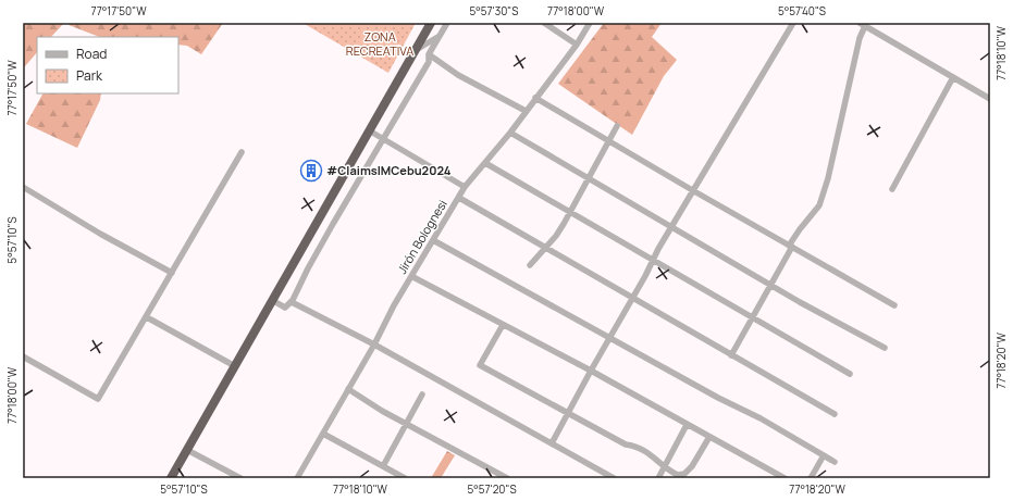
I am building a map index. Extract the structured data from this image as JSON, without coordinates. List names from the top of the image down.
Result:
{
  "streets": {
    "street": ["Jirón Bolognesi"]
  },
  "parks": ["ZONA RECREATIVA"],
  "places": {
    "building": ["#ClaimsIMCebu2024"]
  },
  "legend": ["Road", "Park"],
  "coordinates": [
    "77°17'50\"W",
    "5°57'30\"S",
    "77°18'00\"W",
    "5°57'40\"S",
    "77°18'10\"W",
    "5°57'10\"S",
    "77°18'20\"W",
    "5°57'20\"S"
  ]
}
